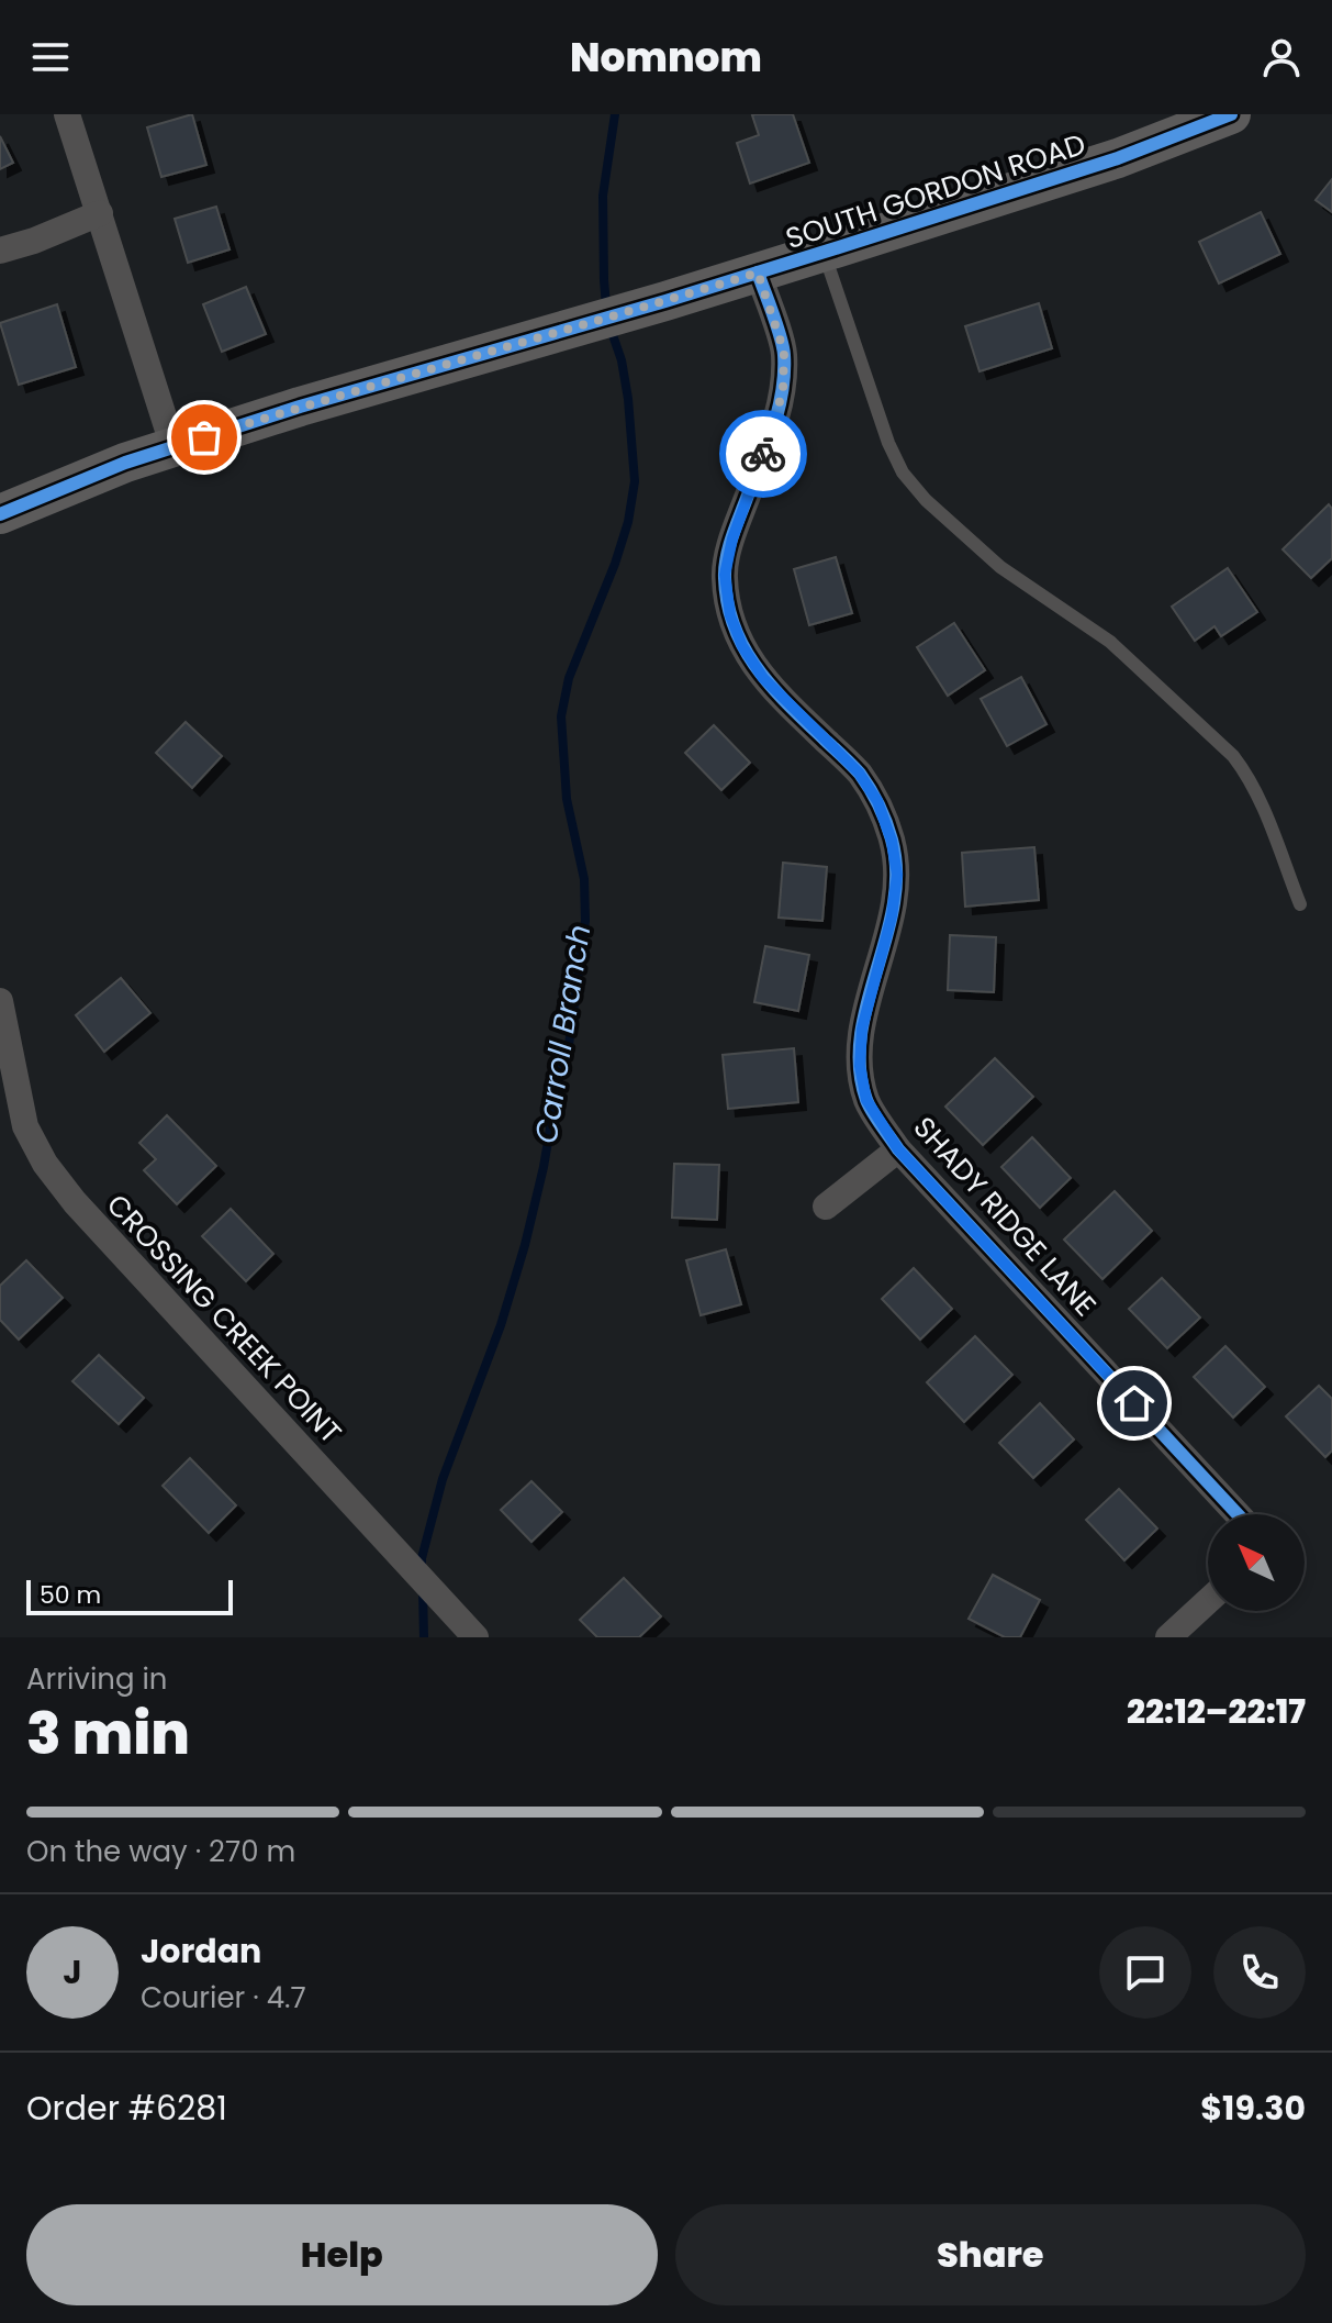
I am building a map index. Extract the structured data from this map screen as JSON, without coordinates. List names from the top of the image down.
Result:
{
  "streets": {
    "street": ["SOUTH GORDON ROAD", "SHADY RIDGE LANE", "CROSSING CREEK POINT"]
  },
  "crossings": [
    ["SOUTH GORDON ROAD", "SHADY RIDGE LANE"]
  ],
  "water": ["Carroll Branch"],
  "scale_bar": "50 m",
  "north": "top left",
  "page": {
    "header": "Nomnom",
    "scale": "50 m",
    "heading": ["3 min", "Arriving in", "22:12–22:17"],
    "panel": [
      "Jordan",
      "Courier · 4.7",
      "Order #6281",
      "$19.30"
    ],
    "bar": "On the way · 270 m",
    "round": "J",
    "buttons": ["Help", "Share"]
  }
}
